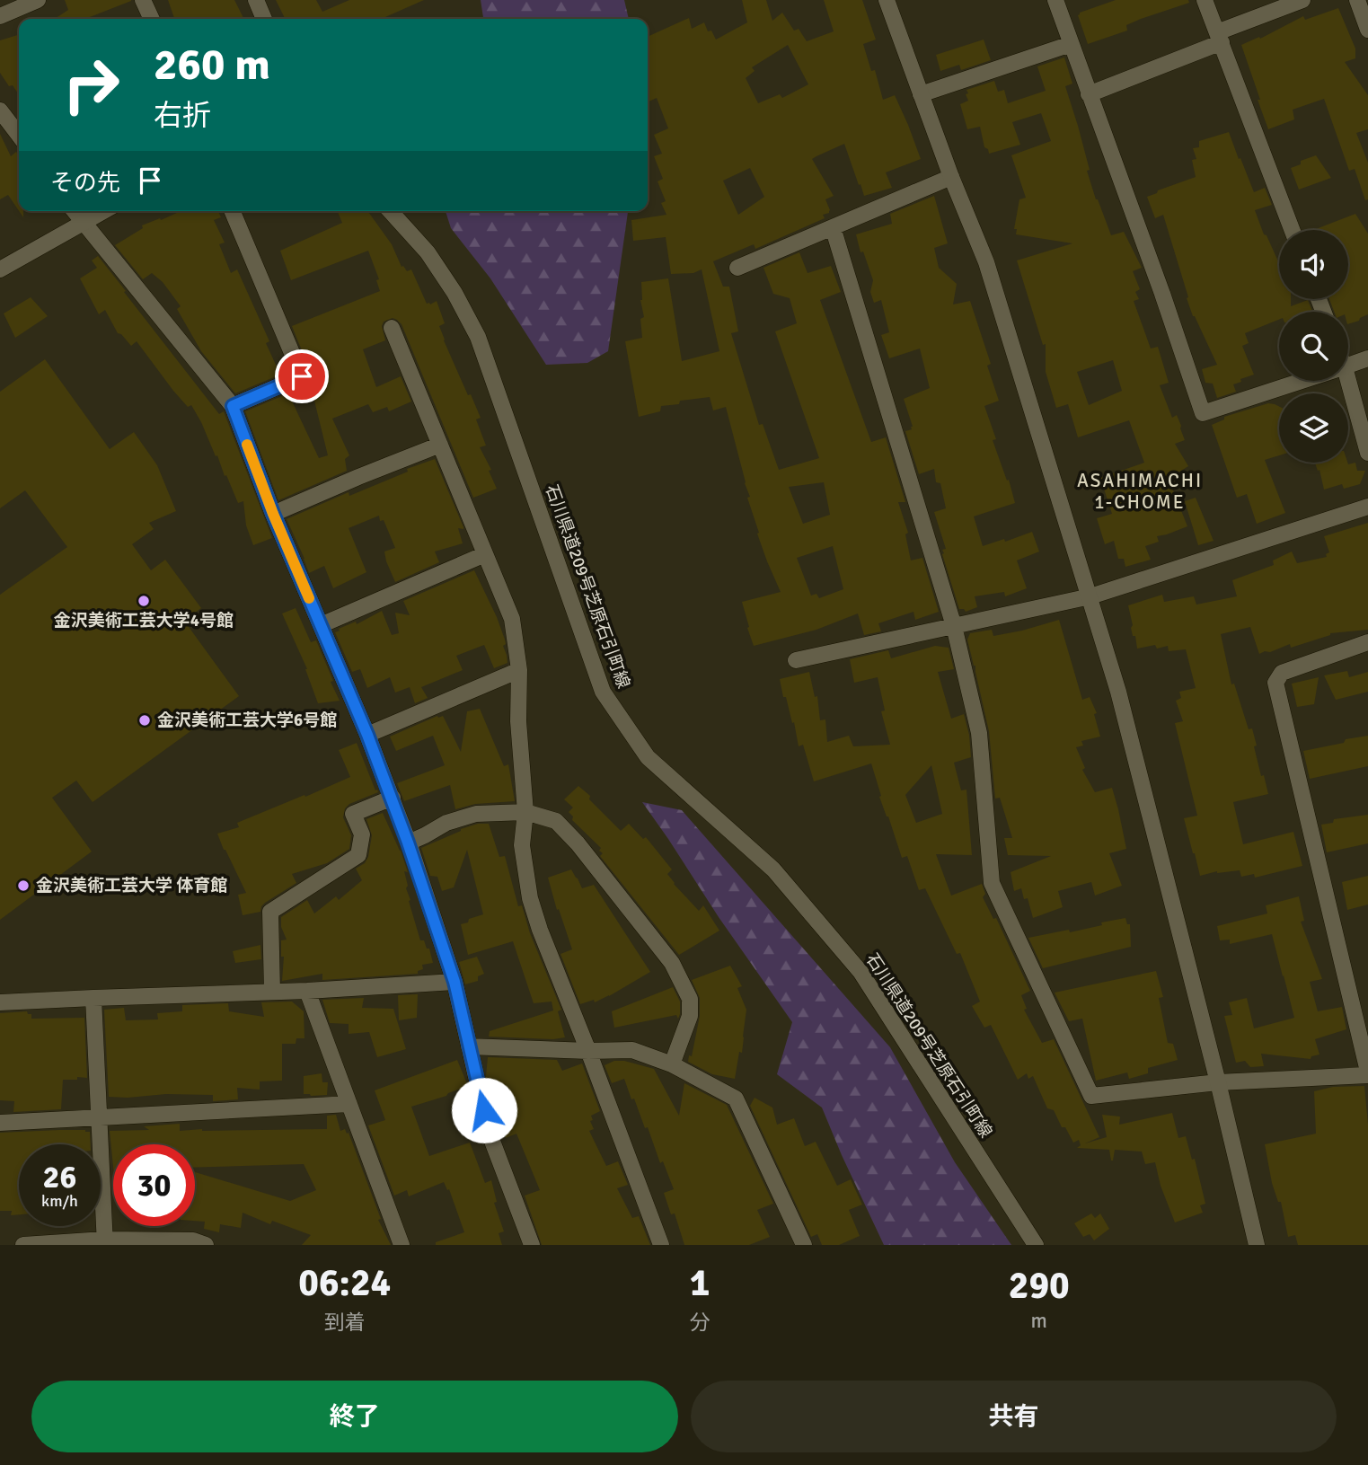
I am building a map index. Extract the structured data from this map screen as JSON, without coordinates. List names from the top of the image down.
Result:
{
  "streets": {
    "street": ["石川県道209号芝原石引町線"]
  },
  "districts": ["ASAHIMACHI 1-CHOME"],
  "places": ["金沢美術工芸大学4号館", "金沢美術工芸大学6号館", "金沢美術工芸大学 体育館"],
  "page": {
    "turn": ["260 m", "右折"],
    "then": "その先",
    "speed": "26 km/h",
    "limit": "30",
    "eta": [
      "06:24",
      "到着",
      "1",
      "分",
      "290",
      "m"
    ],
    "buttons": ["終了", "共有"]
  }
}
